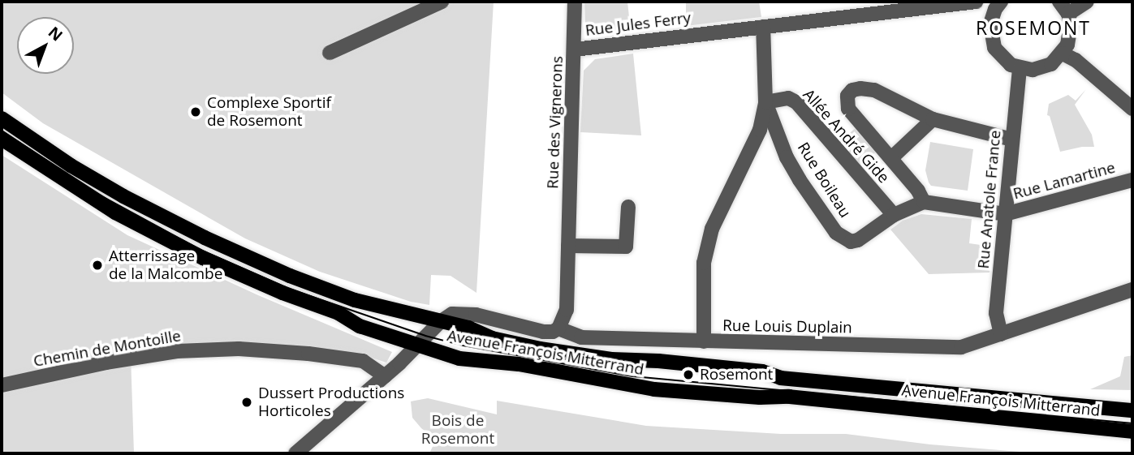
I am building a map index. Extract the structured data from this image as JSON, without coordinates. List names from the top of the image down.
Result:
{
  "streets": {
    "main road": ["Avenue François Mitterrand"],
    "street": [
      "Rue Jules Ferry",
      "Rue des Vignerons",
      "Allée André Gide",
      "Rue Boileau",
      "Rue Lamartine",
      "Rue Anatole France",
      "Rue Louis Duplain",
      "Chemin de Montoille"
    ]
  },
  "crossings": [
    ["Rue Jules Ferry", "Rue des Vignerons"],
    ["Rue des Vignerons", "Rue Louis Duplain"],
    ["Allée André Gide", "Rue Boileau"],
    ["Rue Lamartine", "Rue Anatole France"],
    ["Rue Anatole France", "Rue Louis Duplain"],
    ["Rue Louis Duplain", "Avenue François Mitterrand"]
  ],
  "districts": ["ROSEMONT"],
  "parks": ["Bois de Rosemont"],
  "places": [
    "Complexe Sportif de Rosemont",
    "Atterrissage de la Malcombe",
    "Rosemont",
    "Dussert Productions Horticoles"
  ],
  "north": "top right"
}
